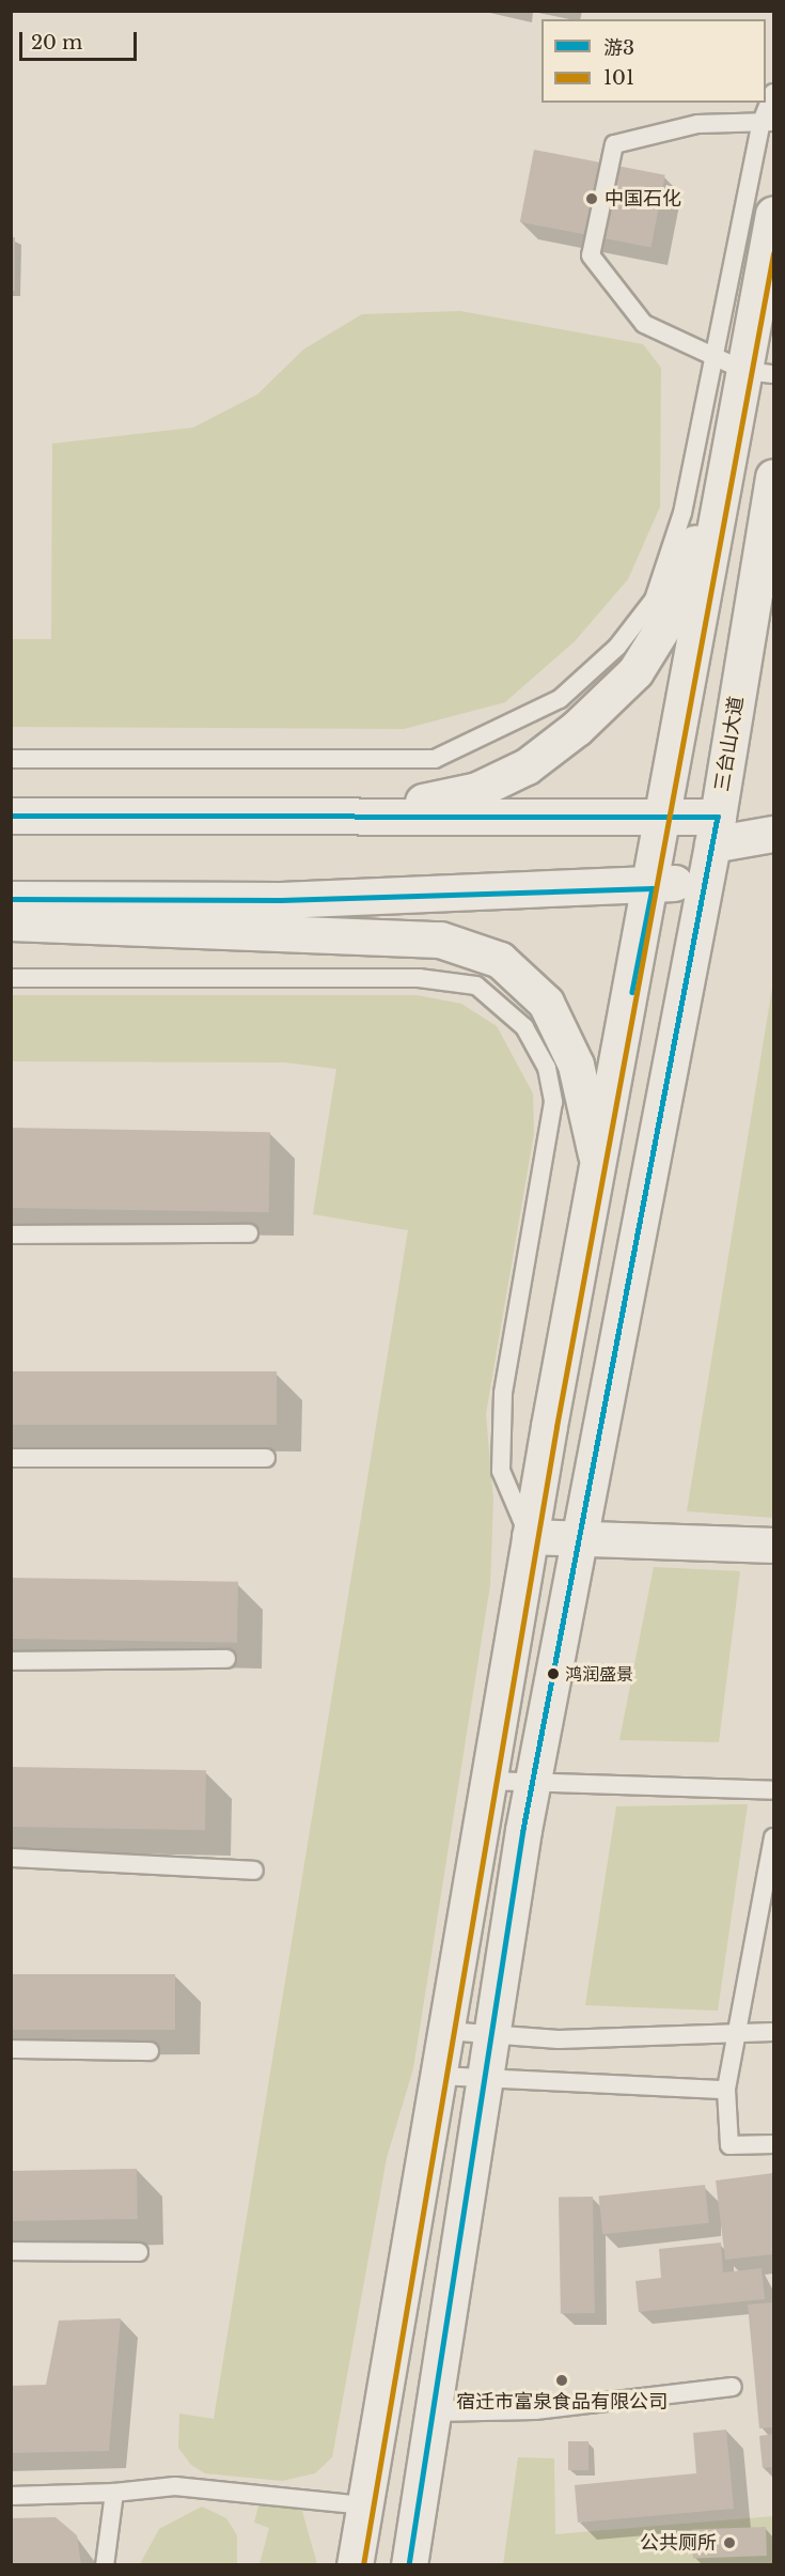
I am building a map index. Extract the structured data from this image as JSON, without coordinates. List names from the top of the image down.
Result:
{
  "streets": {
    "main road": ["三台山大道"]
  },
  "places": [
    "中国石化",
    "鸿润盛景",
    "宿迁市富泉食品有限公司",
    "公共厕所"
  ],
  "lines": ["transit line 101", "transit line 游3"],
  "legend": ["游3", "101"],
  "scale_bar": "20 m"
}
